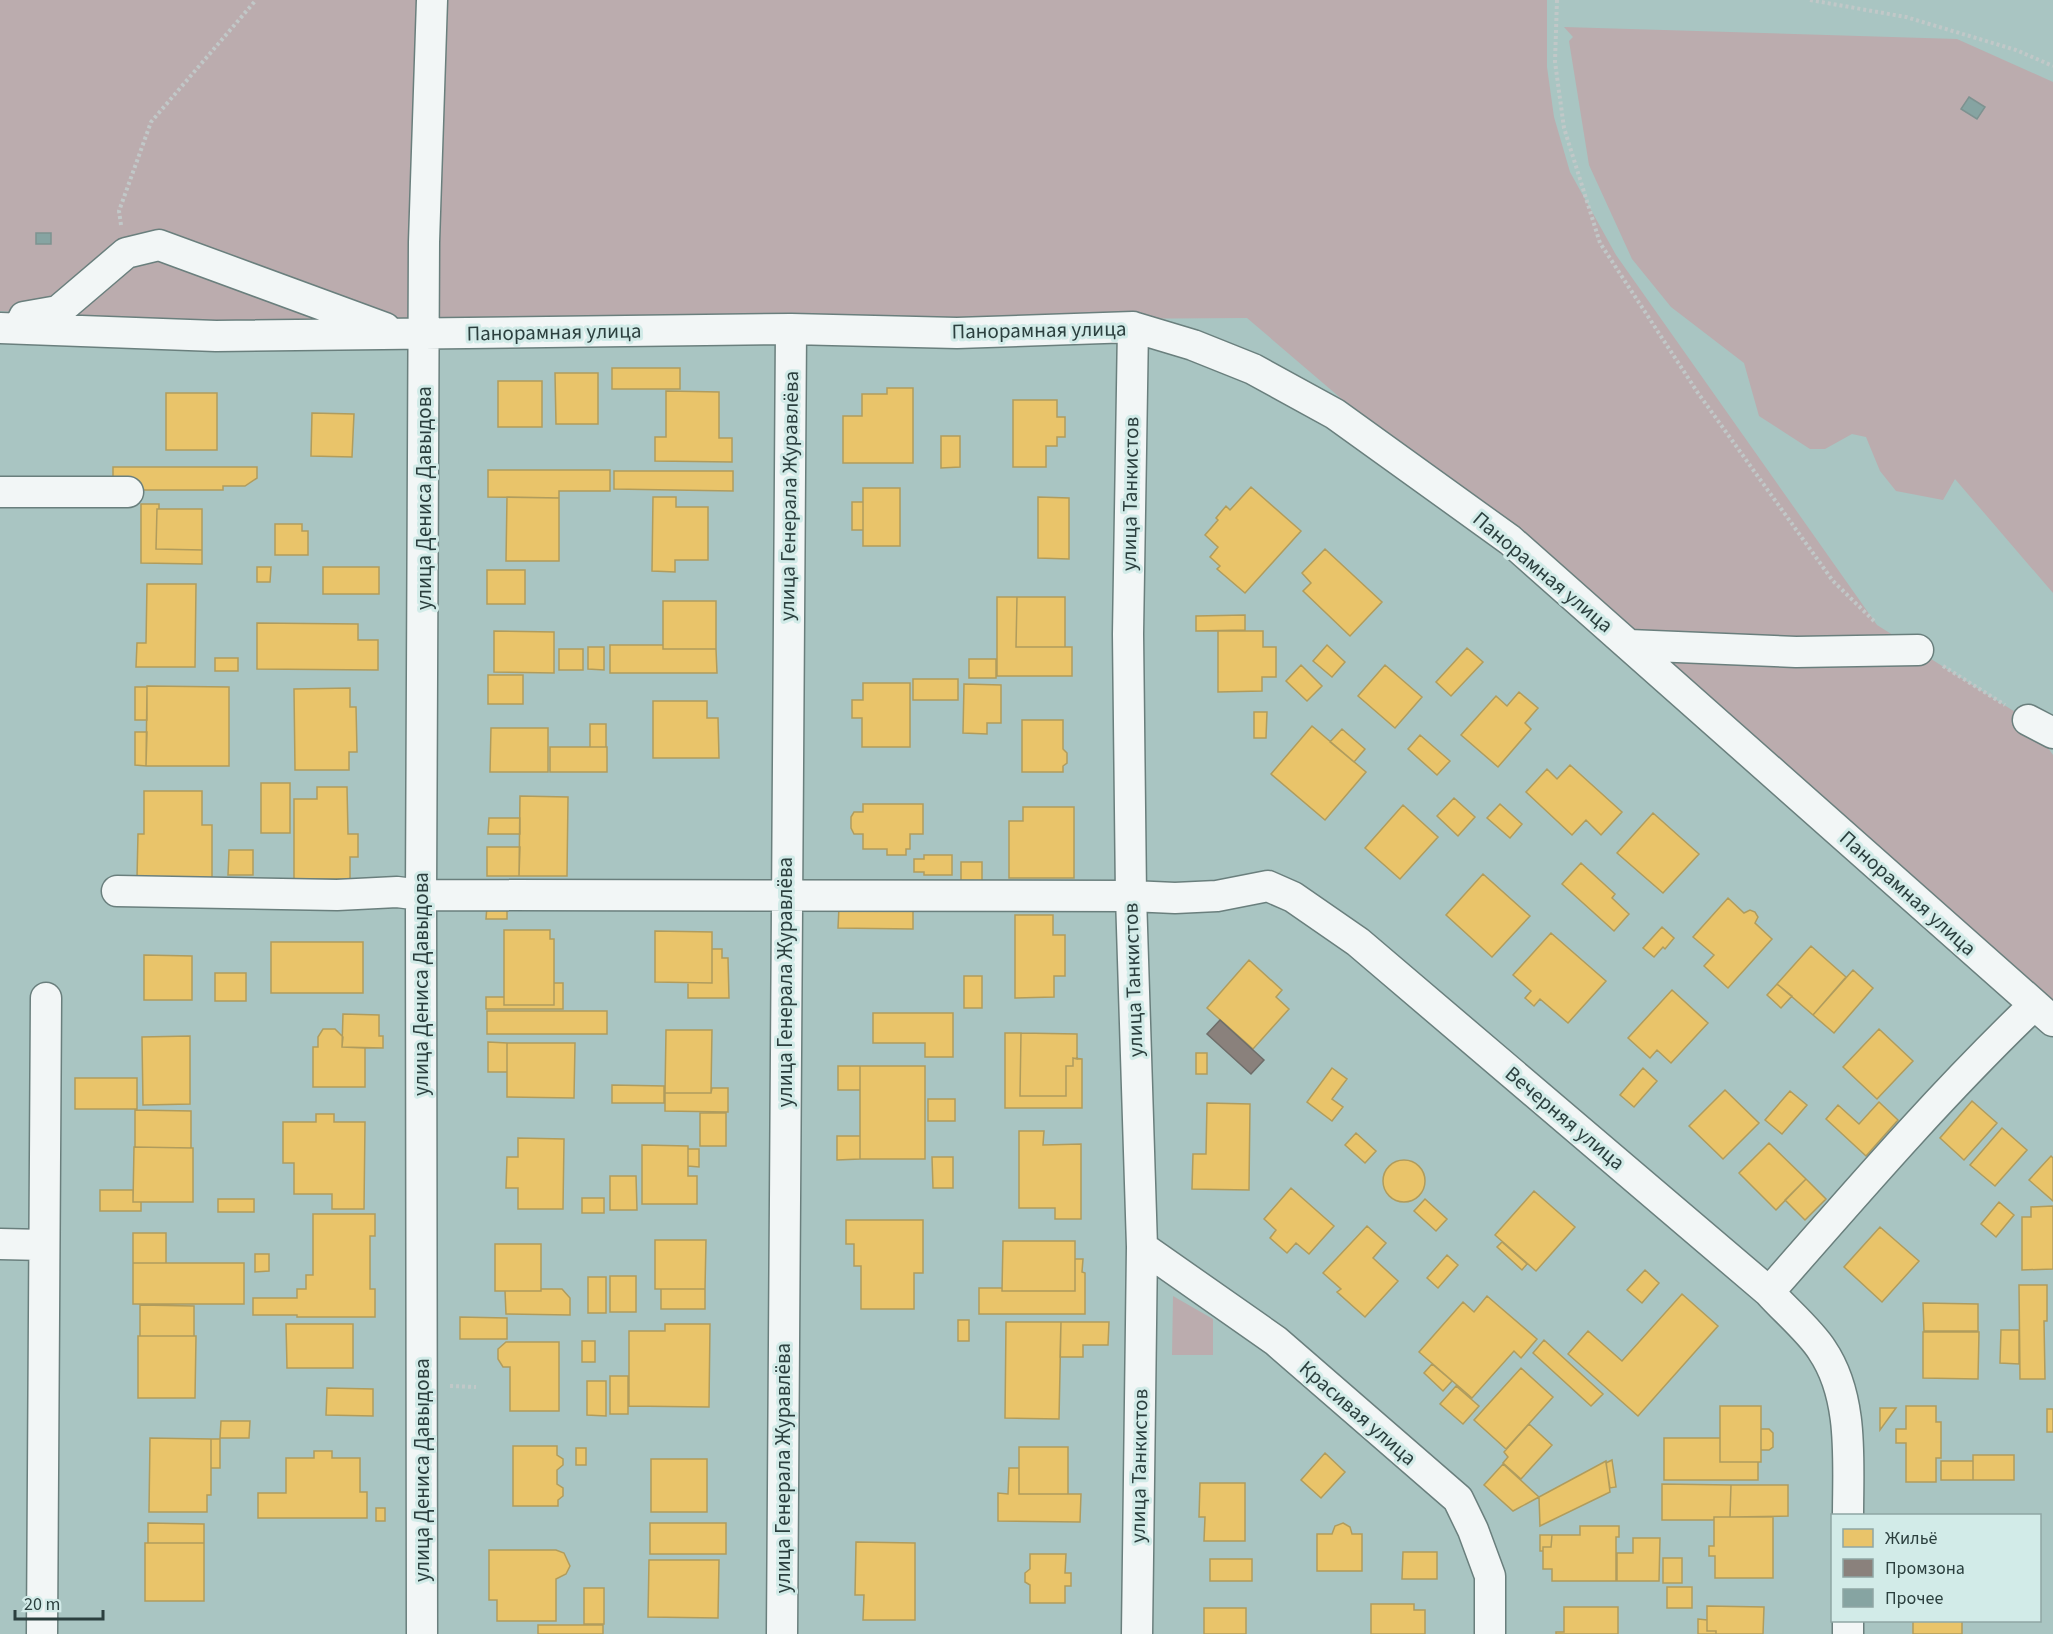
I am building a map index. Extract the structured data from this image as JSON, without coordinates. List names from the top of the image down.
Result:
{
  "streets": {
    "street": [
      "Панорамная улица",
      "улица Танкистов",
      "улица Генерала Журавлёва",
      "улица Дениса Давыдова",
      "Вечерняя улица",
      "Красивая улица"
    ]
  },
  "crossings": [
    ["Панорамная улица", "улица Танкистов"],
    ["Панорамная улица", "улица Генерала Журавлёва"],
    ["Панорамная улица", "улица Дениса Давыдова"],
    ["улица Танкистов", "Вечерняя улица"],
    ["улица Танкистов", "Красивая улица"],
    ["улица Генерала Журавлёва", "Вечерняя улица"],
    ["улица Дениса Давыдова", "Вечерняя улица"]
  ],
  "legend": ["Жильё", "Промзона", "Прочее"],
  "scale_bar": "20 m"
}
